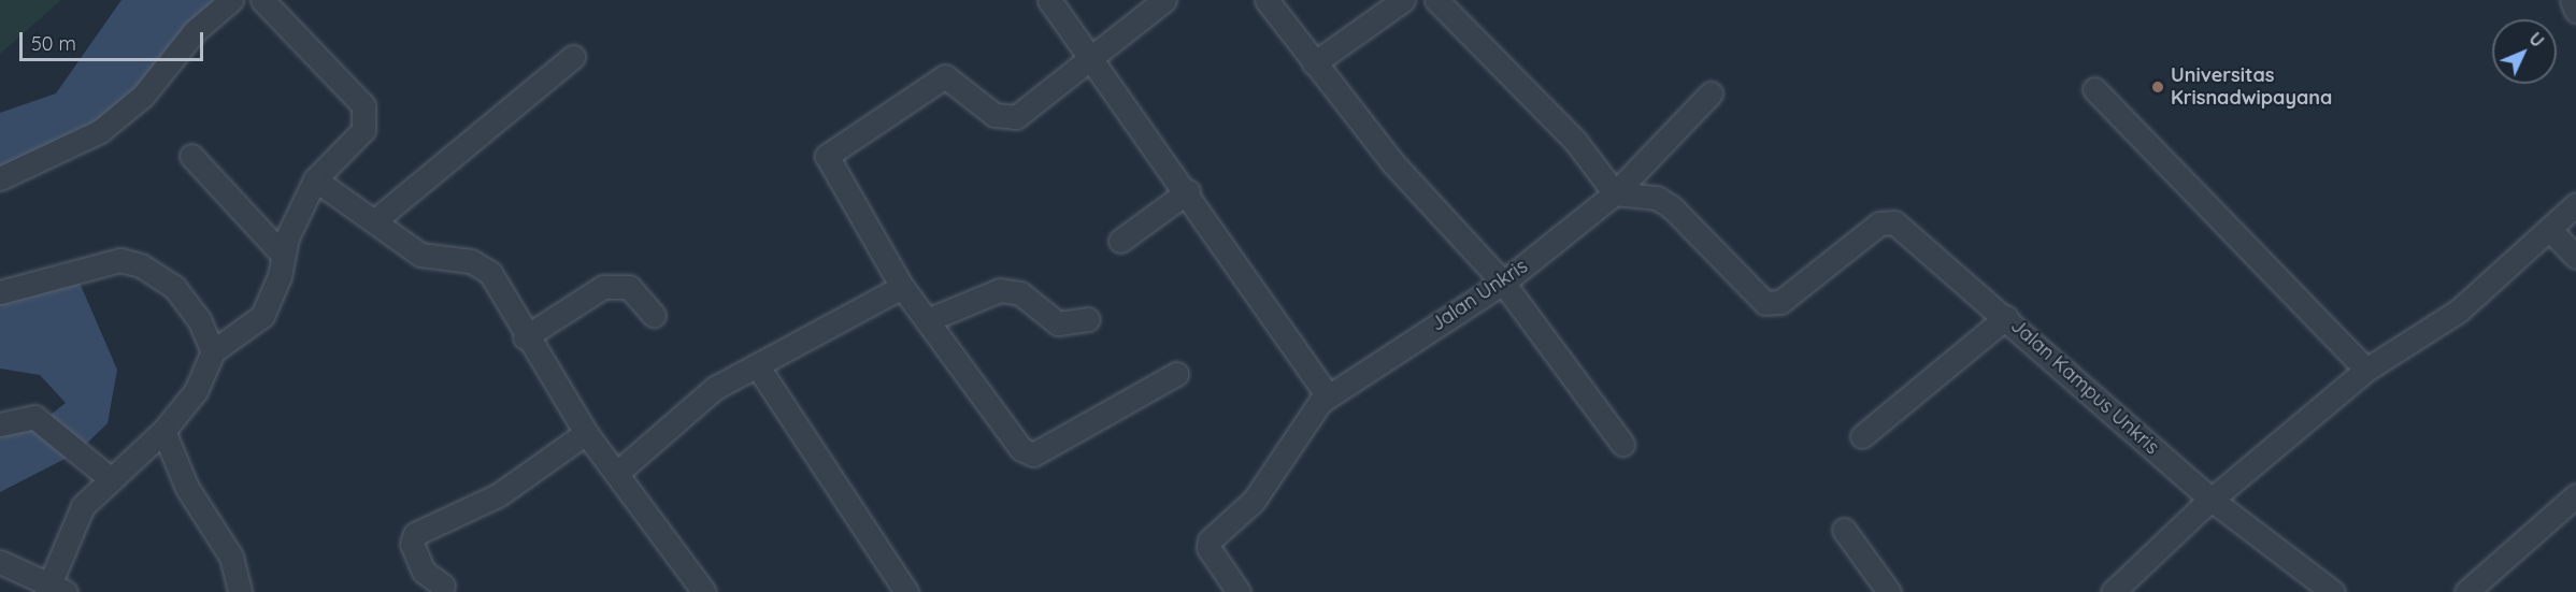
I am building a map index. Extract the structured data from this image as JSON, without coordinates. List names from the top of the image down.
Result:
{
  "streets": {
    "street": ["Jalan Unkris", "Jalan Kampus Unkris"]
  },
  "crossings": [
    ["Jalan Unkris", "Jalan Kampus Unkris"]
  ],
  "places": ["Universitas Krisnadwipayana"],
  "scale_bar": "50 m",
  "north": "top right"
}
